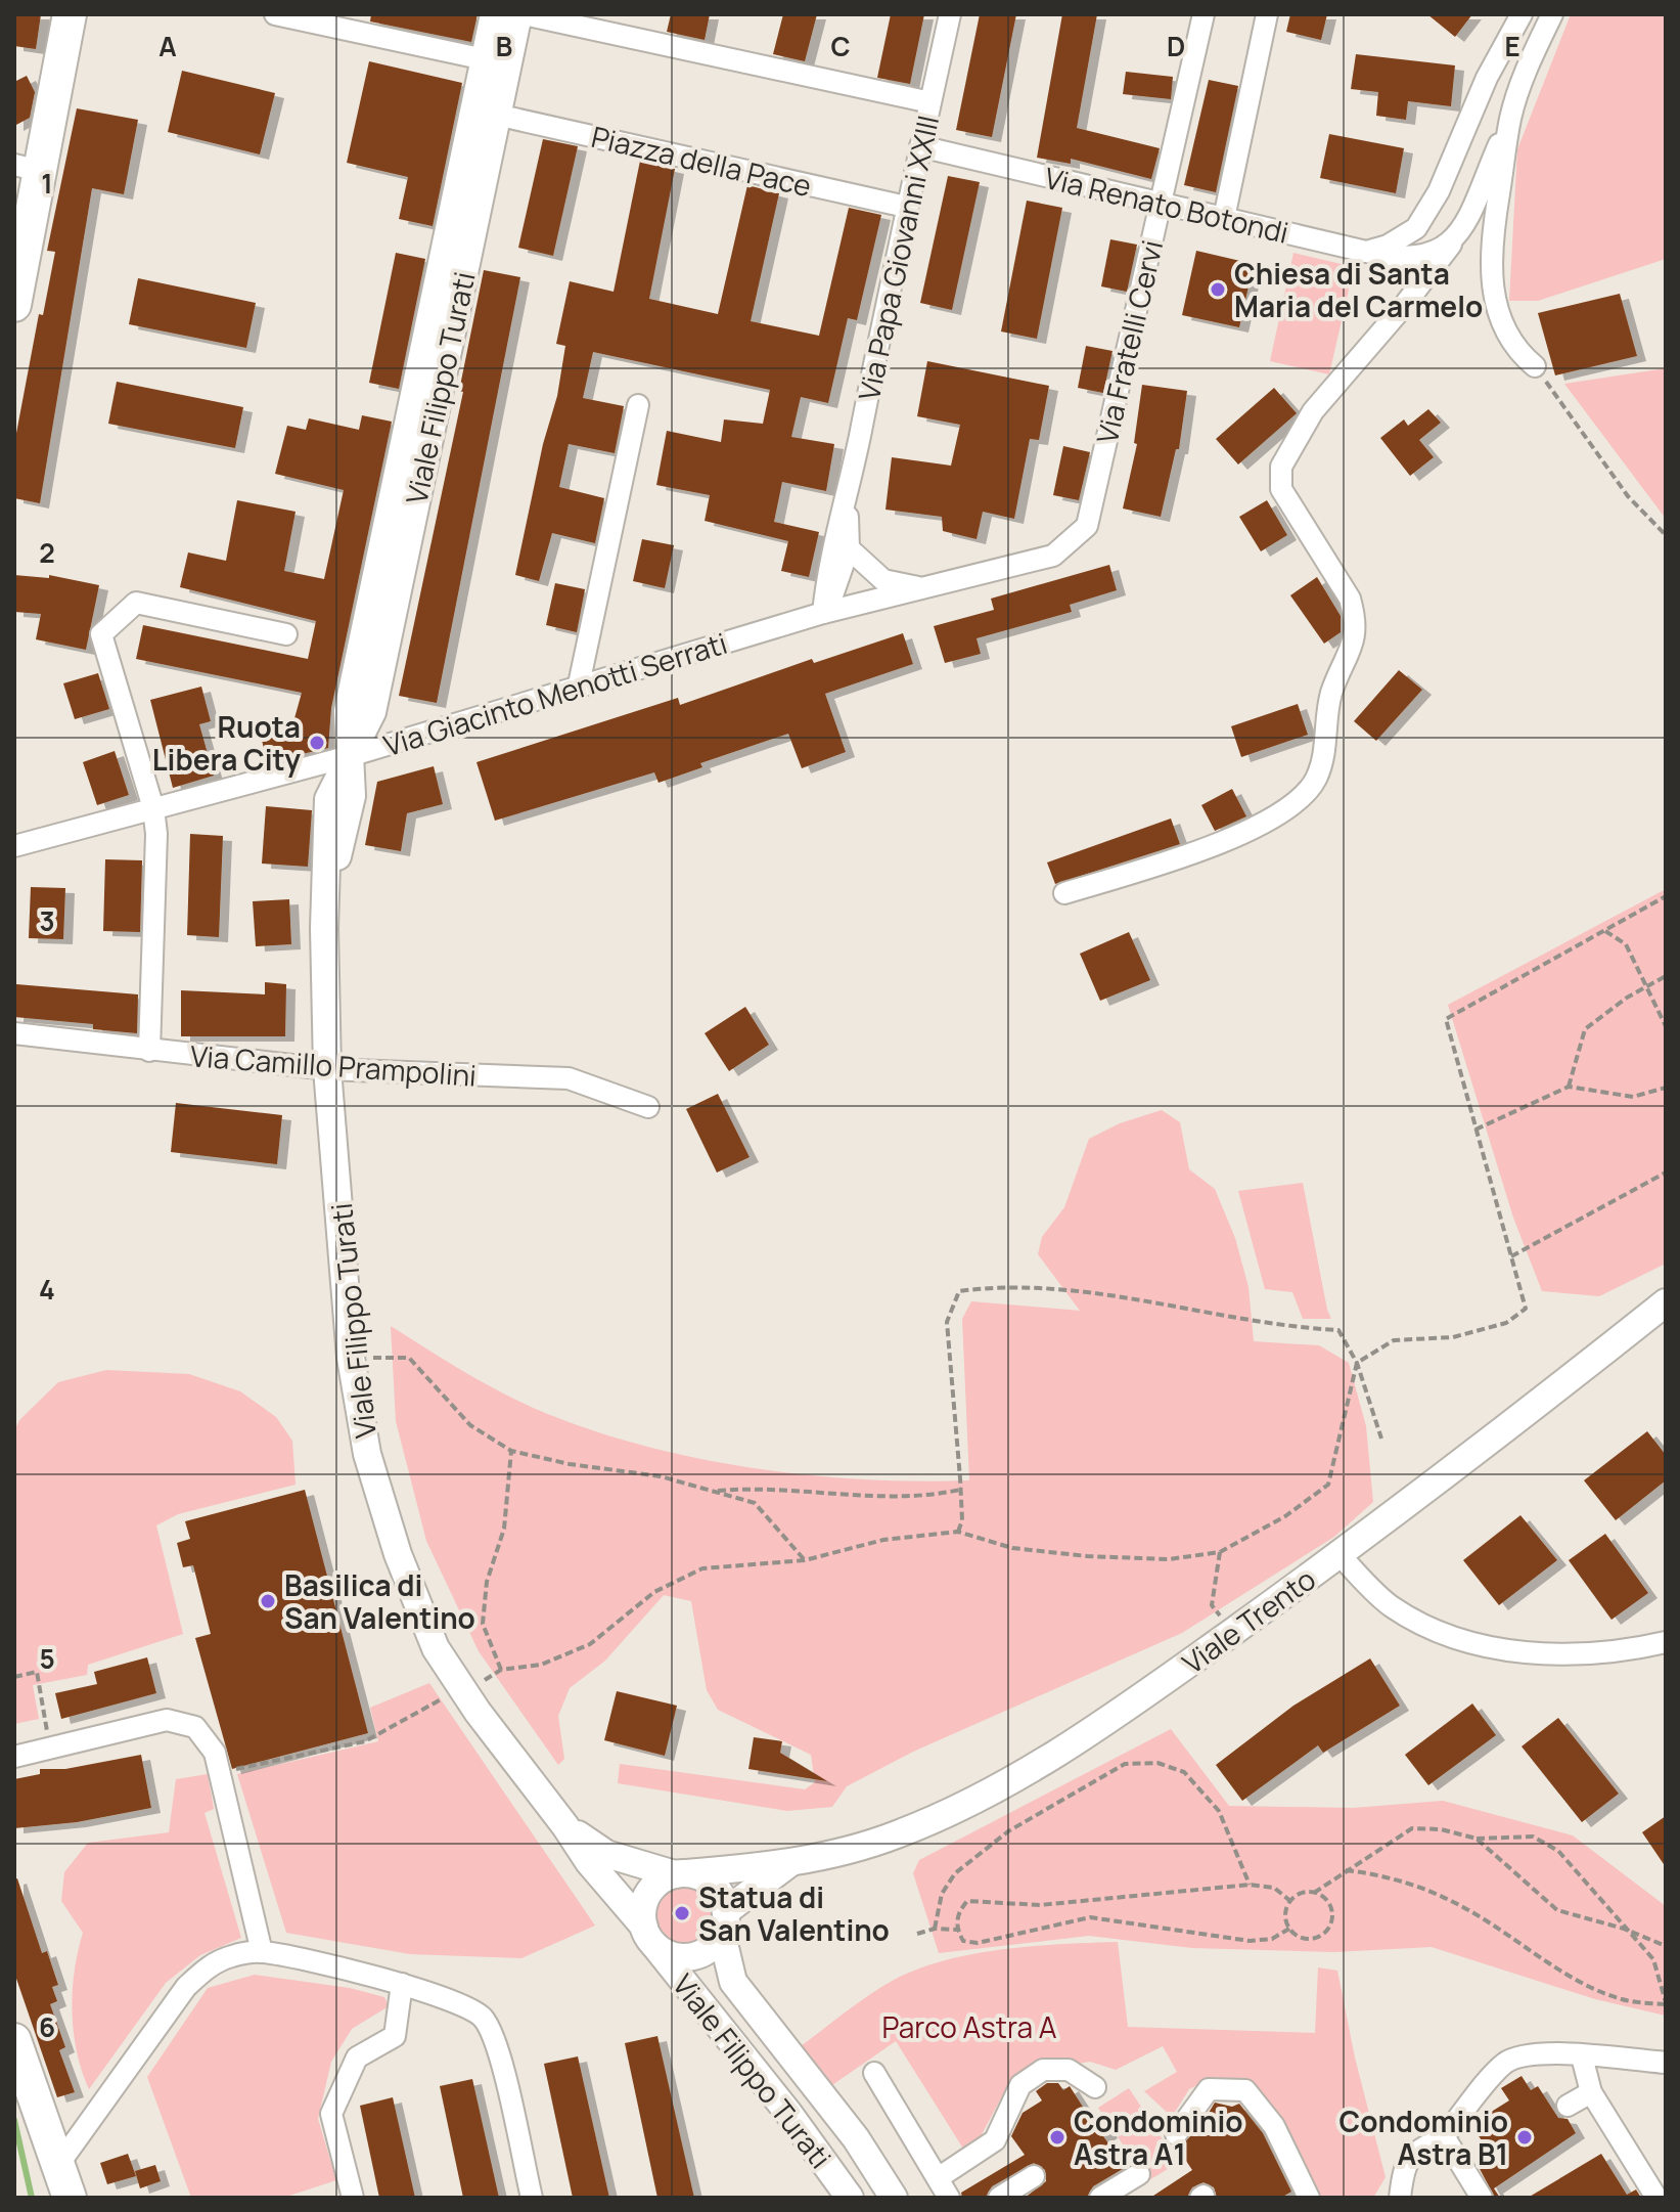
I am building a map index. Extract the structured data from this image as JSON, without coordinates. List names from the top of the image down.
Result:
{
  "streets": {
    "street": [
      "Piazza della Pace",
      "Via Renato Botondi",
      "Via Papa Giovanni XXIII",
      "Via Fratelli Cervi",
      "Viale Filippo Turati",
      "Via Giacinto Menotti Serrati",
      "Via Camillo Prampolini",
      "Viale Trento"
    ]
  },
  "crossings": [
    ["Piazza della Pace", "Via Papa Giovanni XXIII"],
    ["Piazza della Pace", "Viale Filippo Turati"],
    ["Via Renato Botondi", "Via Papa Giovanni XXIII"],
    ["Via Renato Botondi", "Via Fratelli Cervi"],
    ["Via Papa Giovanni XXIII", "Via Giacinto Menotti Serrati"],
    ["Via Fratelli Cervi", "Via Giacinto Menotti Serrati"],
    ["Viale Filippo Turati", "Via Giacinto Menotti Serrati"],
    ["Viale Filippo Turati", "Via Camillo Prampolini"],
    ["Viale Filippo Turati", "Viale Trento"]
  ],
  "parks": ["Parco Astra A"],
  "places": [
    "Chiesa di Santa Maria del Carmelo",
    "Ruota Libera City",
    "Basilica di San Valentino",
    "Statua di San Valentino",
    "Condominio Astra A1",
    "Condominio Astra B1"
  ],
  "grid": {
    "columns": [
      "A",
      "B",
      "C",
      "D",
      "E"
    ],
    "rows": [
      "1",
      "2",
      "3",
      "4",
      "5",
      "6"
    ]
  }
}
